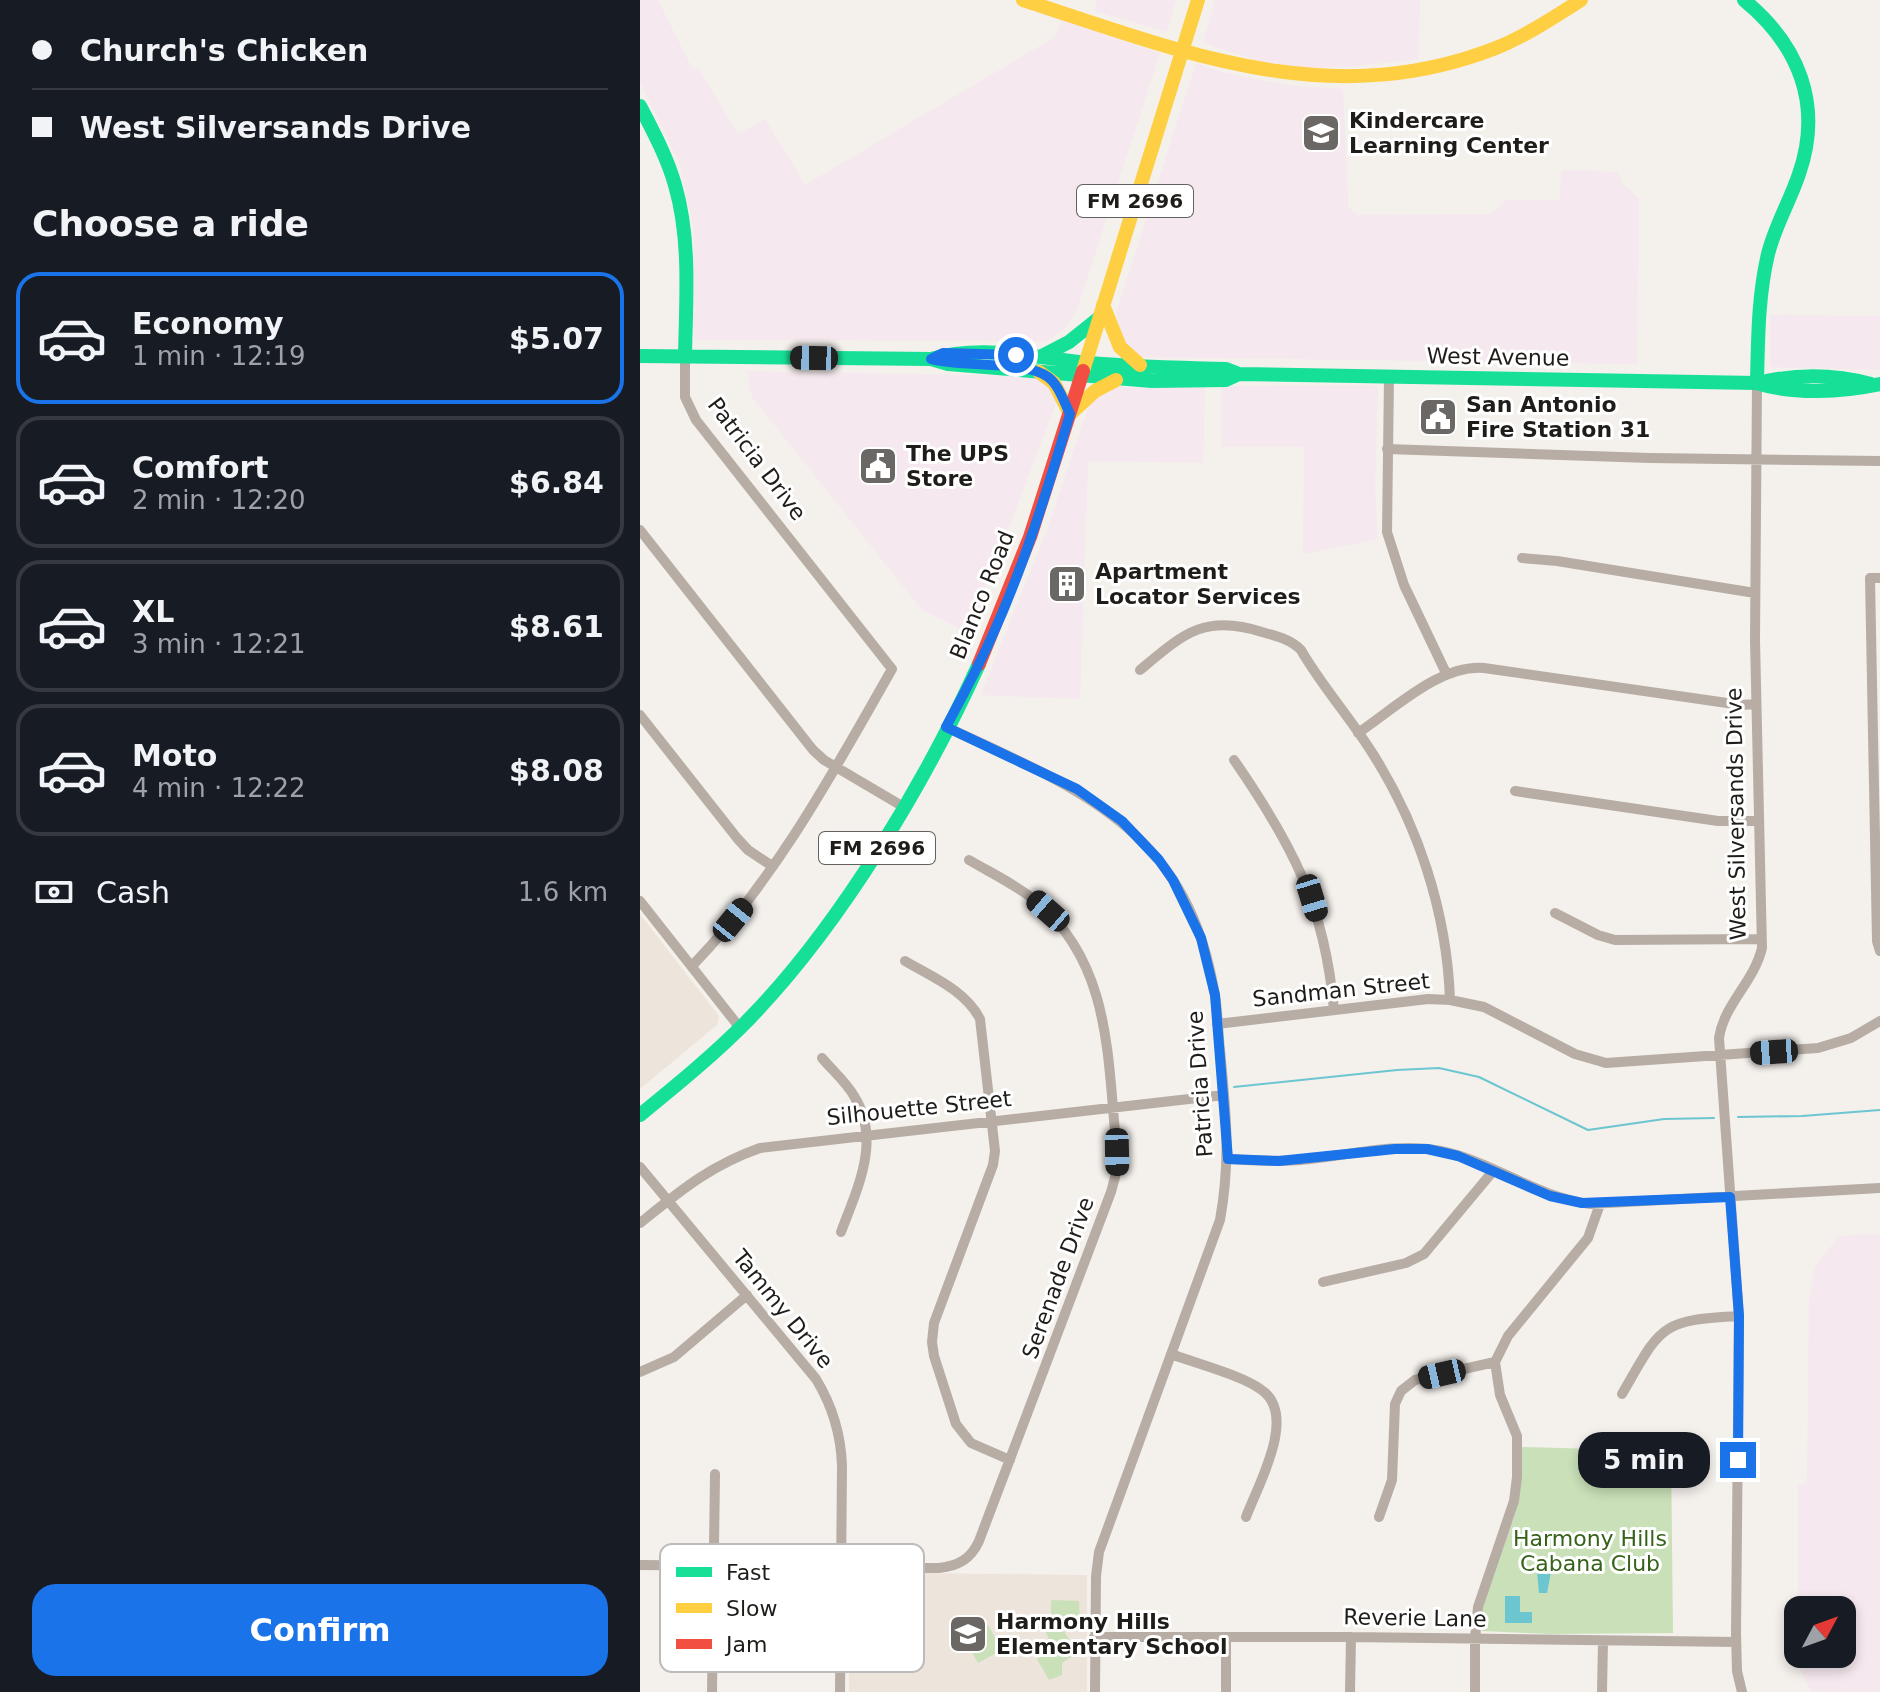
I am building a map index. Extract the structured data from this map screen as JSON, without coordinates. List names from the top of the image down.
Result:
{
  "streets": {
    "main road": [
      "FM 2696",
      "West Avenue",
      "Patricia Drive",
      "Blanco Road",
      "West Silversands Drive"
    ],
    "street": [
      "Sandman Street",
      "Silhouette Street",
      "Serenade Drive",
      "Tammy Drive",
      "Reverie Lane"
    ]
  },
  "crossings": [
    ["West Avenue", "Patricia Drive"],
    ["West Avenue", "Blanco Road"],
    ["West Avenue", "West Silversands Drive"],
    ["Patricia Drive", "Blanco Road"],
    ["Patricia Drive", "Sandman Street"],
    ["Patricia Drive", "Silhouette Street"],
    ["Patricia Drive", "Reverie Lane"],
    ["West Silversands Drive", "Sandman Street"],
    ["West Silversands Drive", "Reverie Lane"],
    ["Silhouette Street", "Serenade Drive"],
    ["Silhouette Street", "Tammy Drive"]
  ],
  "parks": ["Harmony Hills Cabana Club"],
  "places": {
    "school or university": ["Kindercare Learning Center", "Harmony Hills Elementary School"],
    "public building": ["San Antonio Fire Station 31", "The UPS Store"],
    "building": ["Apartment Locator Services"]
  },
  "legend": ["Fast", "Slow", "Jam"],
  "north": "top right",
  "page": {
    "banner": ["Church's Chicken", "West Silversands Drive"],
    "heading": "Choose a ride",
    "list": [
      {
        "name": "Economy",
        "note": "1 min · 12:19",
        "value": "$5.07"
      },
      {
        "name": "Comfort",
        "note": "2 min · 12:20",
        "value": "$6.84"
      },
      {
        "name": "XL",
        "note": "3 min · 12:21",
        "value": "$8.61"
      },
      {
        "name": "Moto",
        "note": "4 min · 12:22",
        "value": "$8.08"
      }
    ],
    "pay": ["Cash", "1.6 km"],
    "bubble": "5 min",
    "buttons": "Confirm"
  }
}
